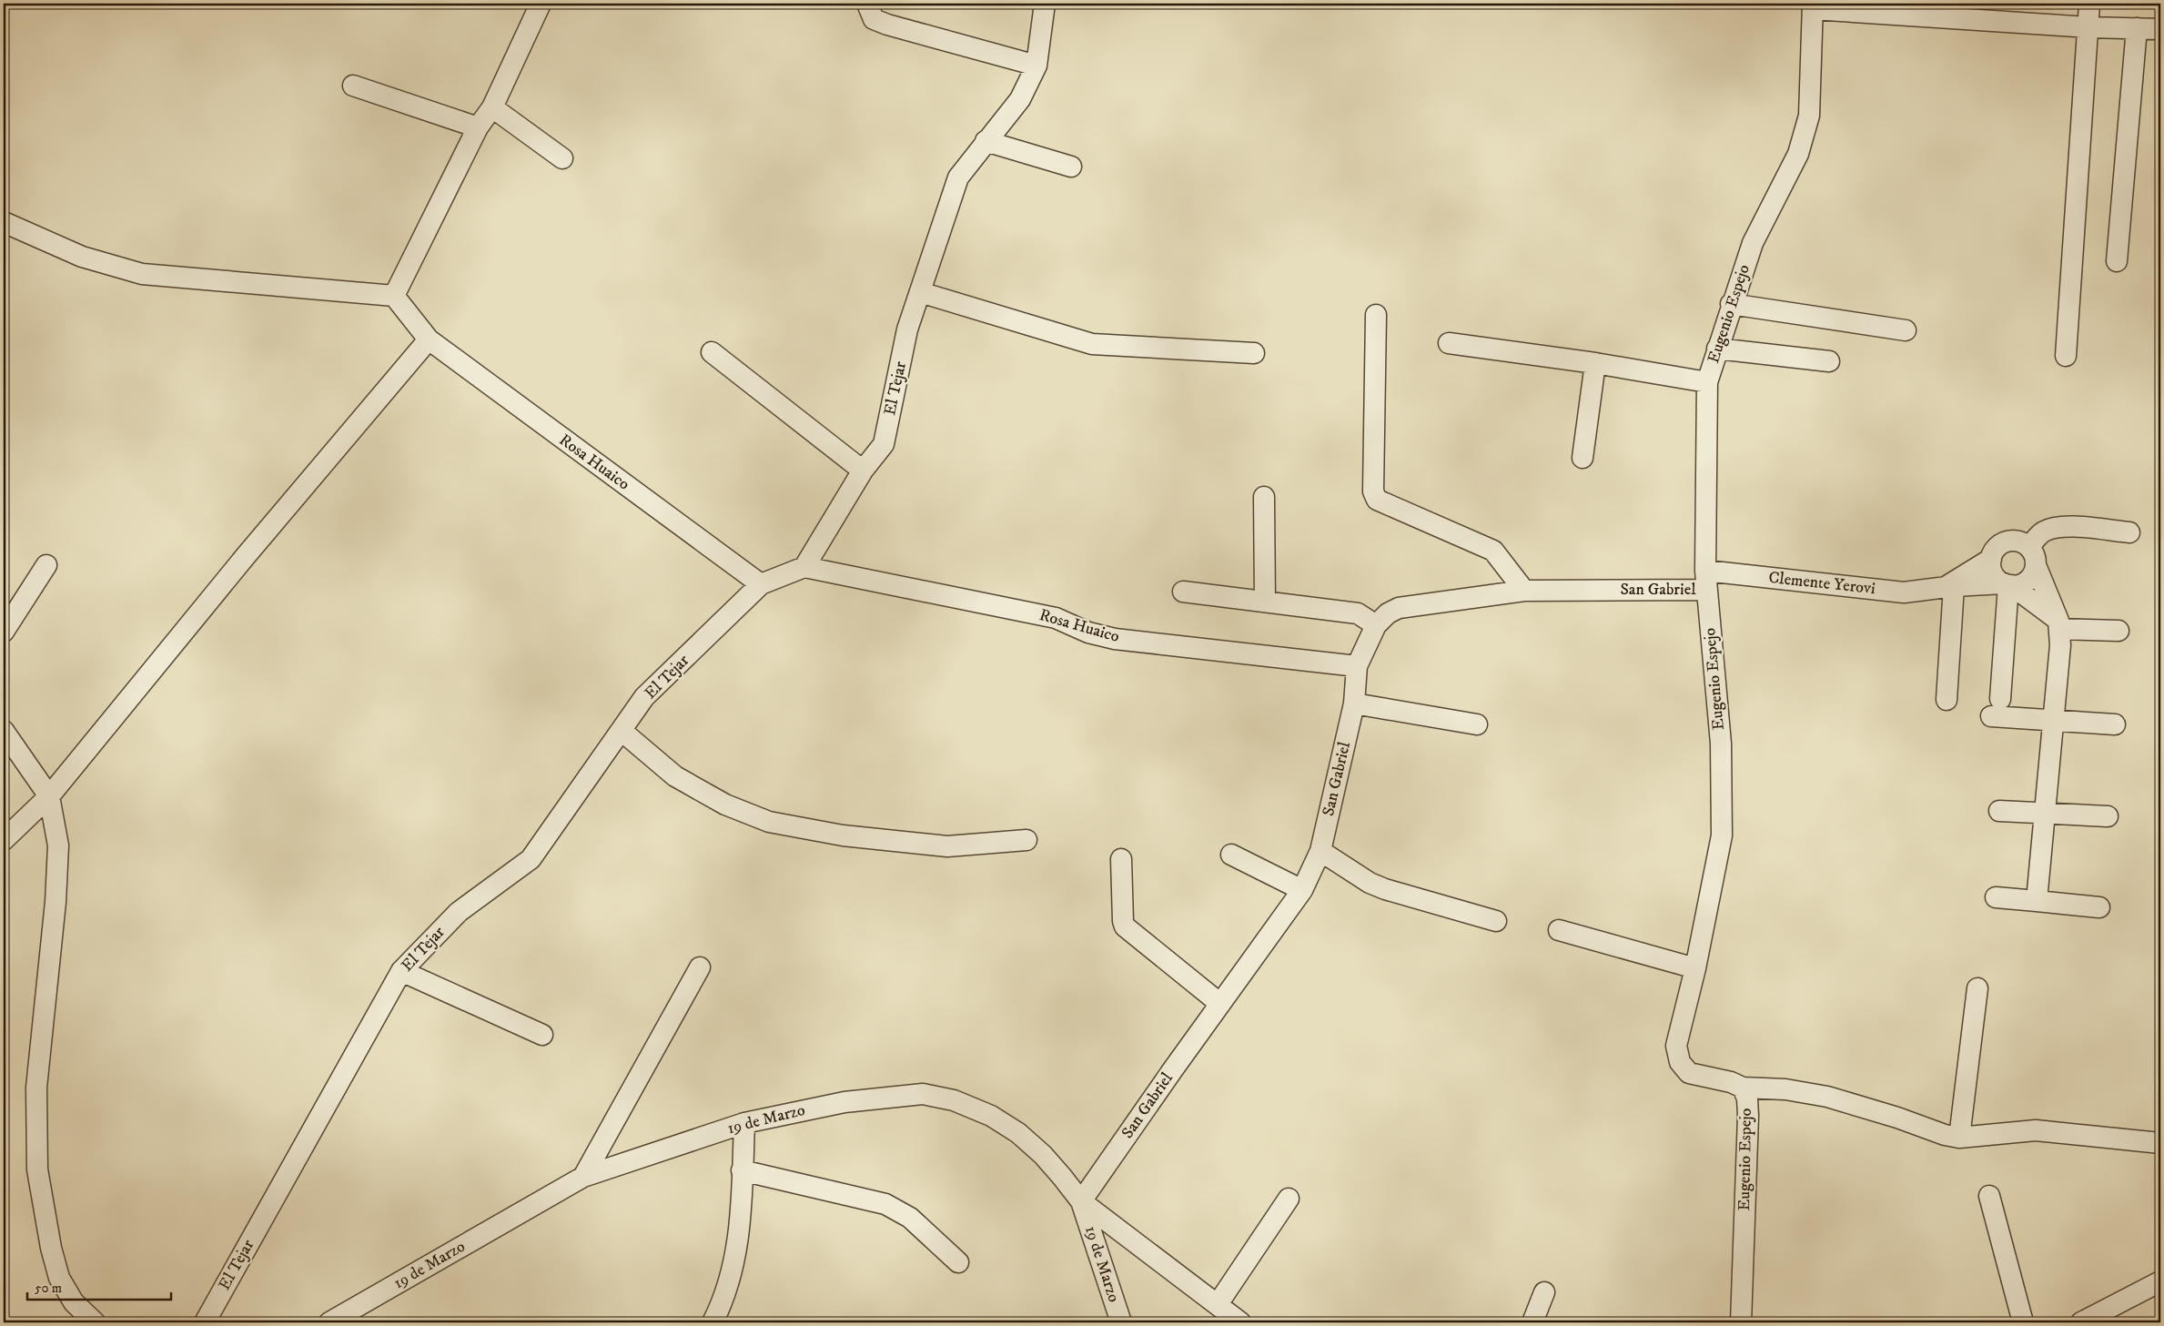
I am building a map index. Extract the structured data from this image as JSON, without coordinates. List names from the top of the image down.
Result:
{
  "streets": {
    "street": [
      "Eugenio Espejo",
      "El Tejar",
      "Rosa Huaico",
      "Clemente Yerovi",
      "San Gabriel",
      "19 de Marzo"
    ]
  },
  "crossings": [
    ["Eugenio Espejo", "Clemente Yerovi"],
    ["Eugenio Espejo", "San Gabriel"],
    ["El Tejar", "Rosa Huaico"],
    ["Rosa Huaico", "San Gabriel"],
    ["Clemente Yerovi", "San Gabriel"],
    ["San Gabriel", "19 de Marzo"]
  ],
  "scale_bar": "50 m"
}
